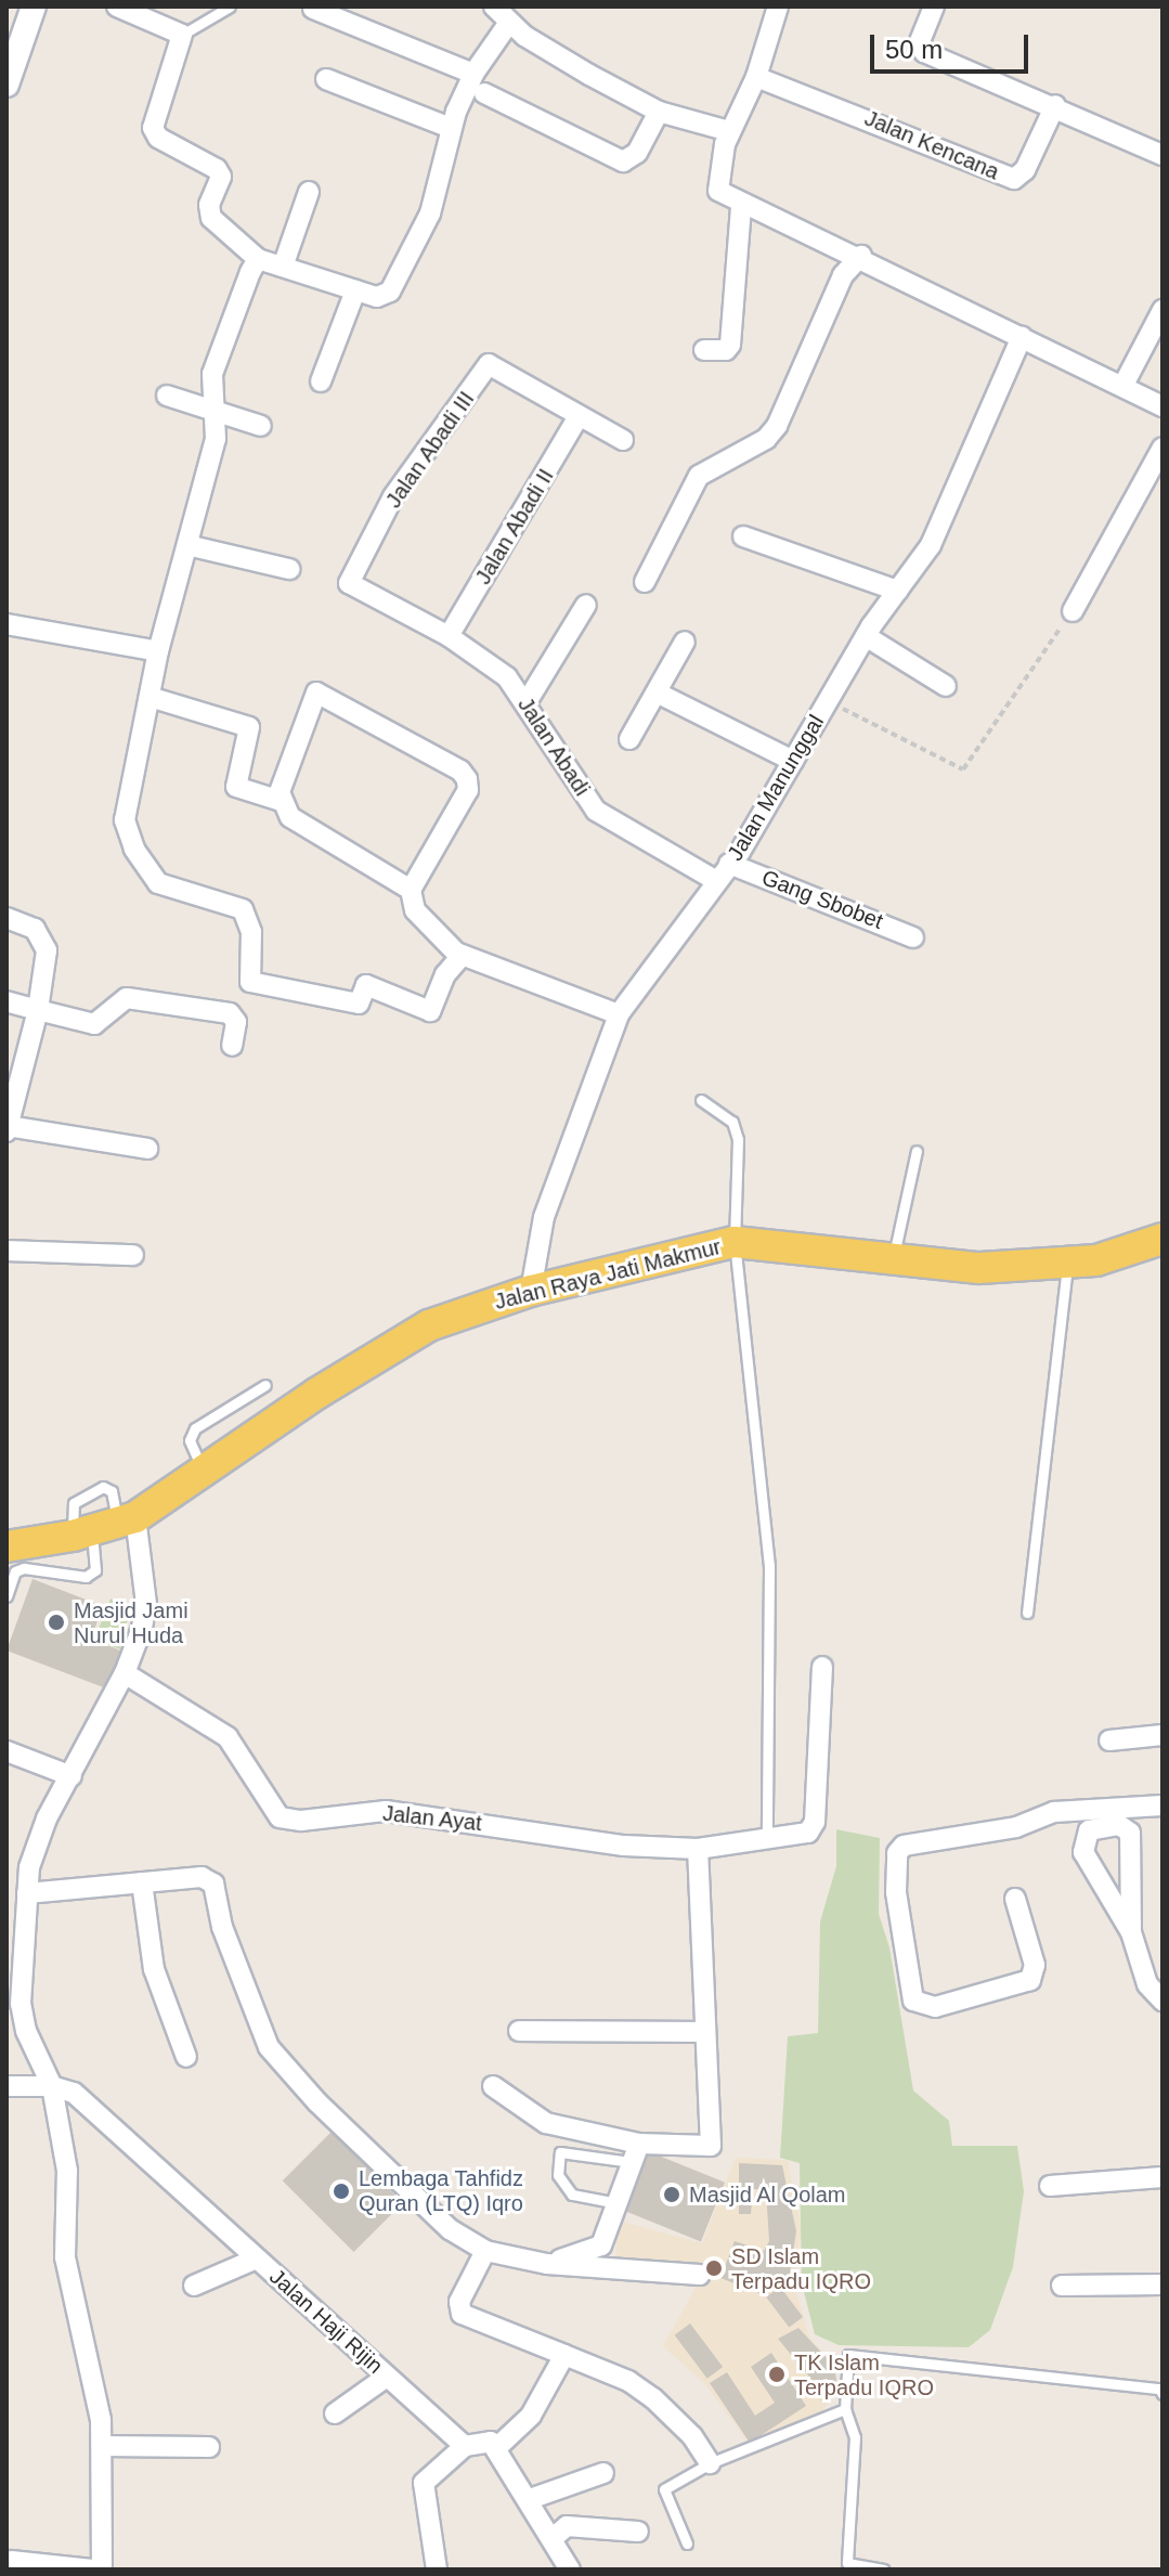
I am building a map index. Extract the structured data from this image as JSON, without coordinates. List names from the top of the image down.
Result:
{
  "streets": {
    "main road": ["Jalan Raya Jati Makmur"],
    "street": [
      "Jalan Kencana",
      "Jalan Abadi III",
      "Jalan Abadi II",
      "Jalan Abadi",
      "Jalan Manunggal",
      "Gang Sbobet",
      "Jalan Ayat",
      "Jalan Haji Rijin"
    ]
  },
  "crossings": [
    ["Jalan Abadi III", "Jalan Abadi II"],
    ["Jalan Abadi III", "Jalan Abadi"],
    ["Jalan Abadi II", "Jalan Abadi"],
    ["Jalan Abadi", "Jalan Manunggal"],
    ["Jalan Manunggal", "Gang Sbobet"],
    ["Jalan Manunggal", "Jalan Raya Jati Makmur"]
  ],
  "places": [
    "Masjid Jami Nurul Huda",
    "Lembaga Tahfidz Quran (LTQ) Iqro",
    "Masjid Al Qolam",
    "SD Islam Terpadu IQRO",
    "TK Islam Terpadu IQRO"
  ],
  "scale_bar": "50 m"
}
